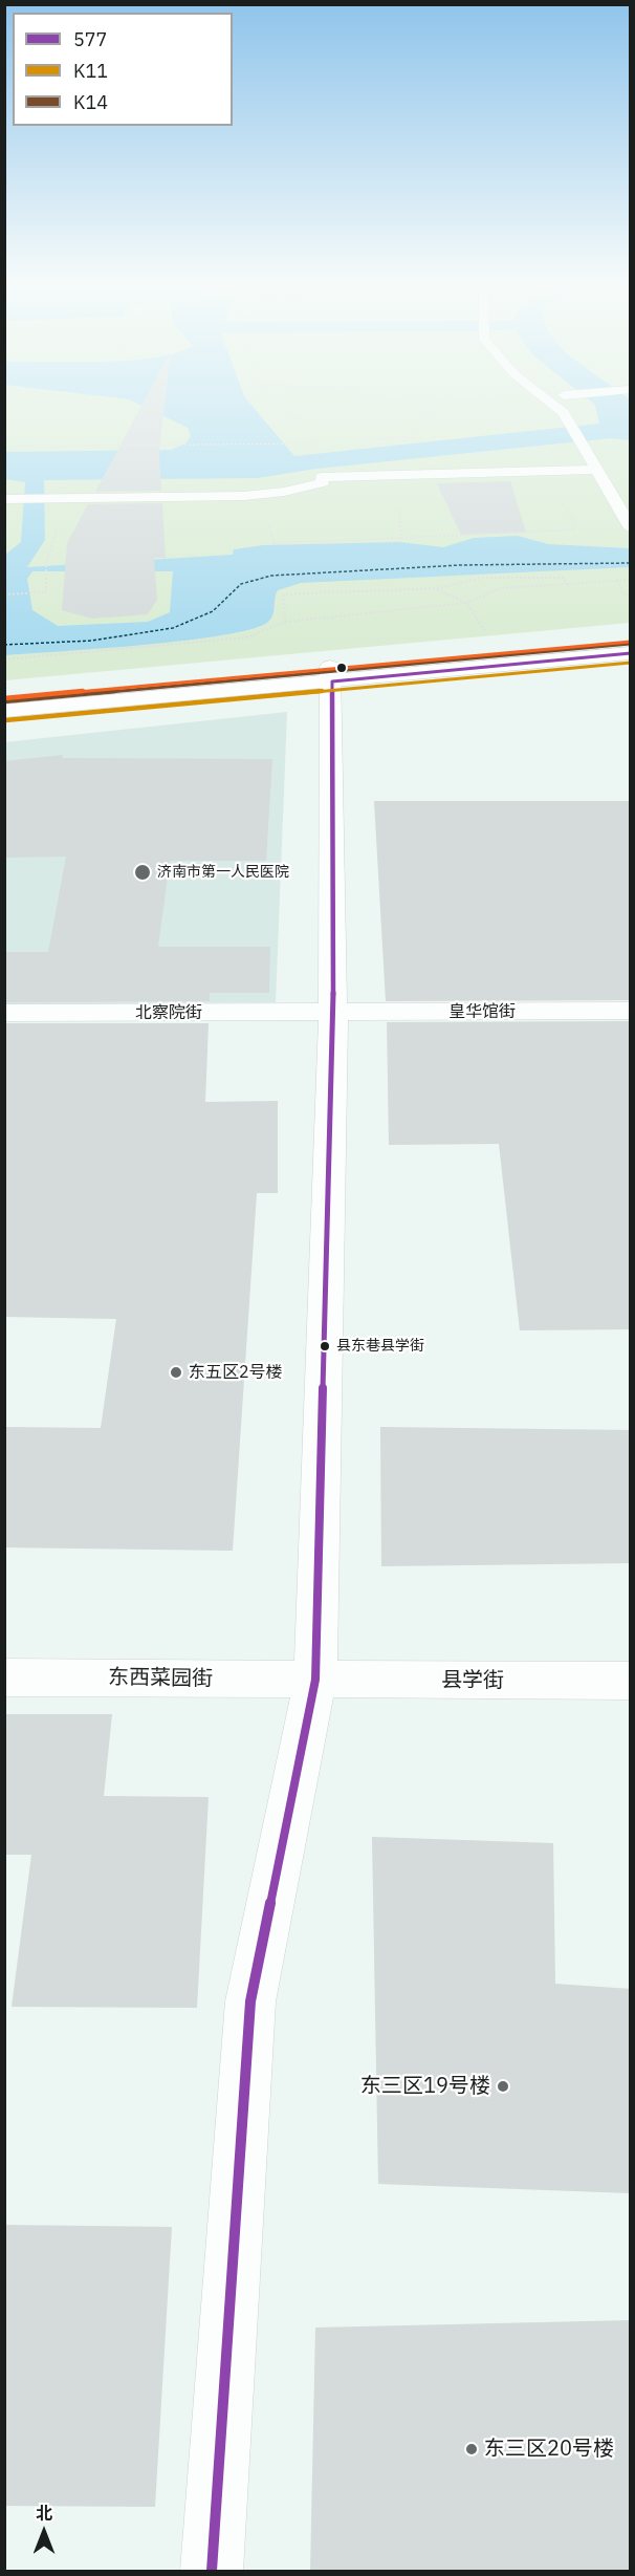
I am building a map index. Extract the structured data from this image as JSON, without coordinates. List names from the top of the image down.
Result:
{
  "streets": {
    "street": [
      "皇华馆街",
      "北察院街",
      "东西菜园街",
      "县学街"
    ]
  },
  "crossings": [
    ["皇华馆街", "北察院街"],
    ["东西菜园街", "县学街"]
  ],
  "places": [
    "济南市第一人民医院",
    "县东巷县学街",
    "东五区2号楼",
    "东三区19号楼",
    "东三区20号楼"
  ],
  "lines": ["transit line K14", "transit line 577", "transit line K11"],
  "legend": ["577", "K11", "K14"],
  "north": "top"
}
